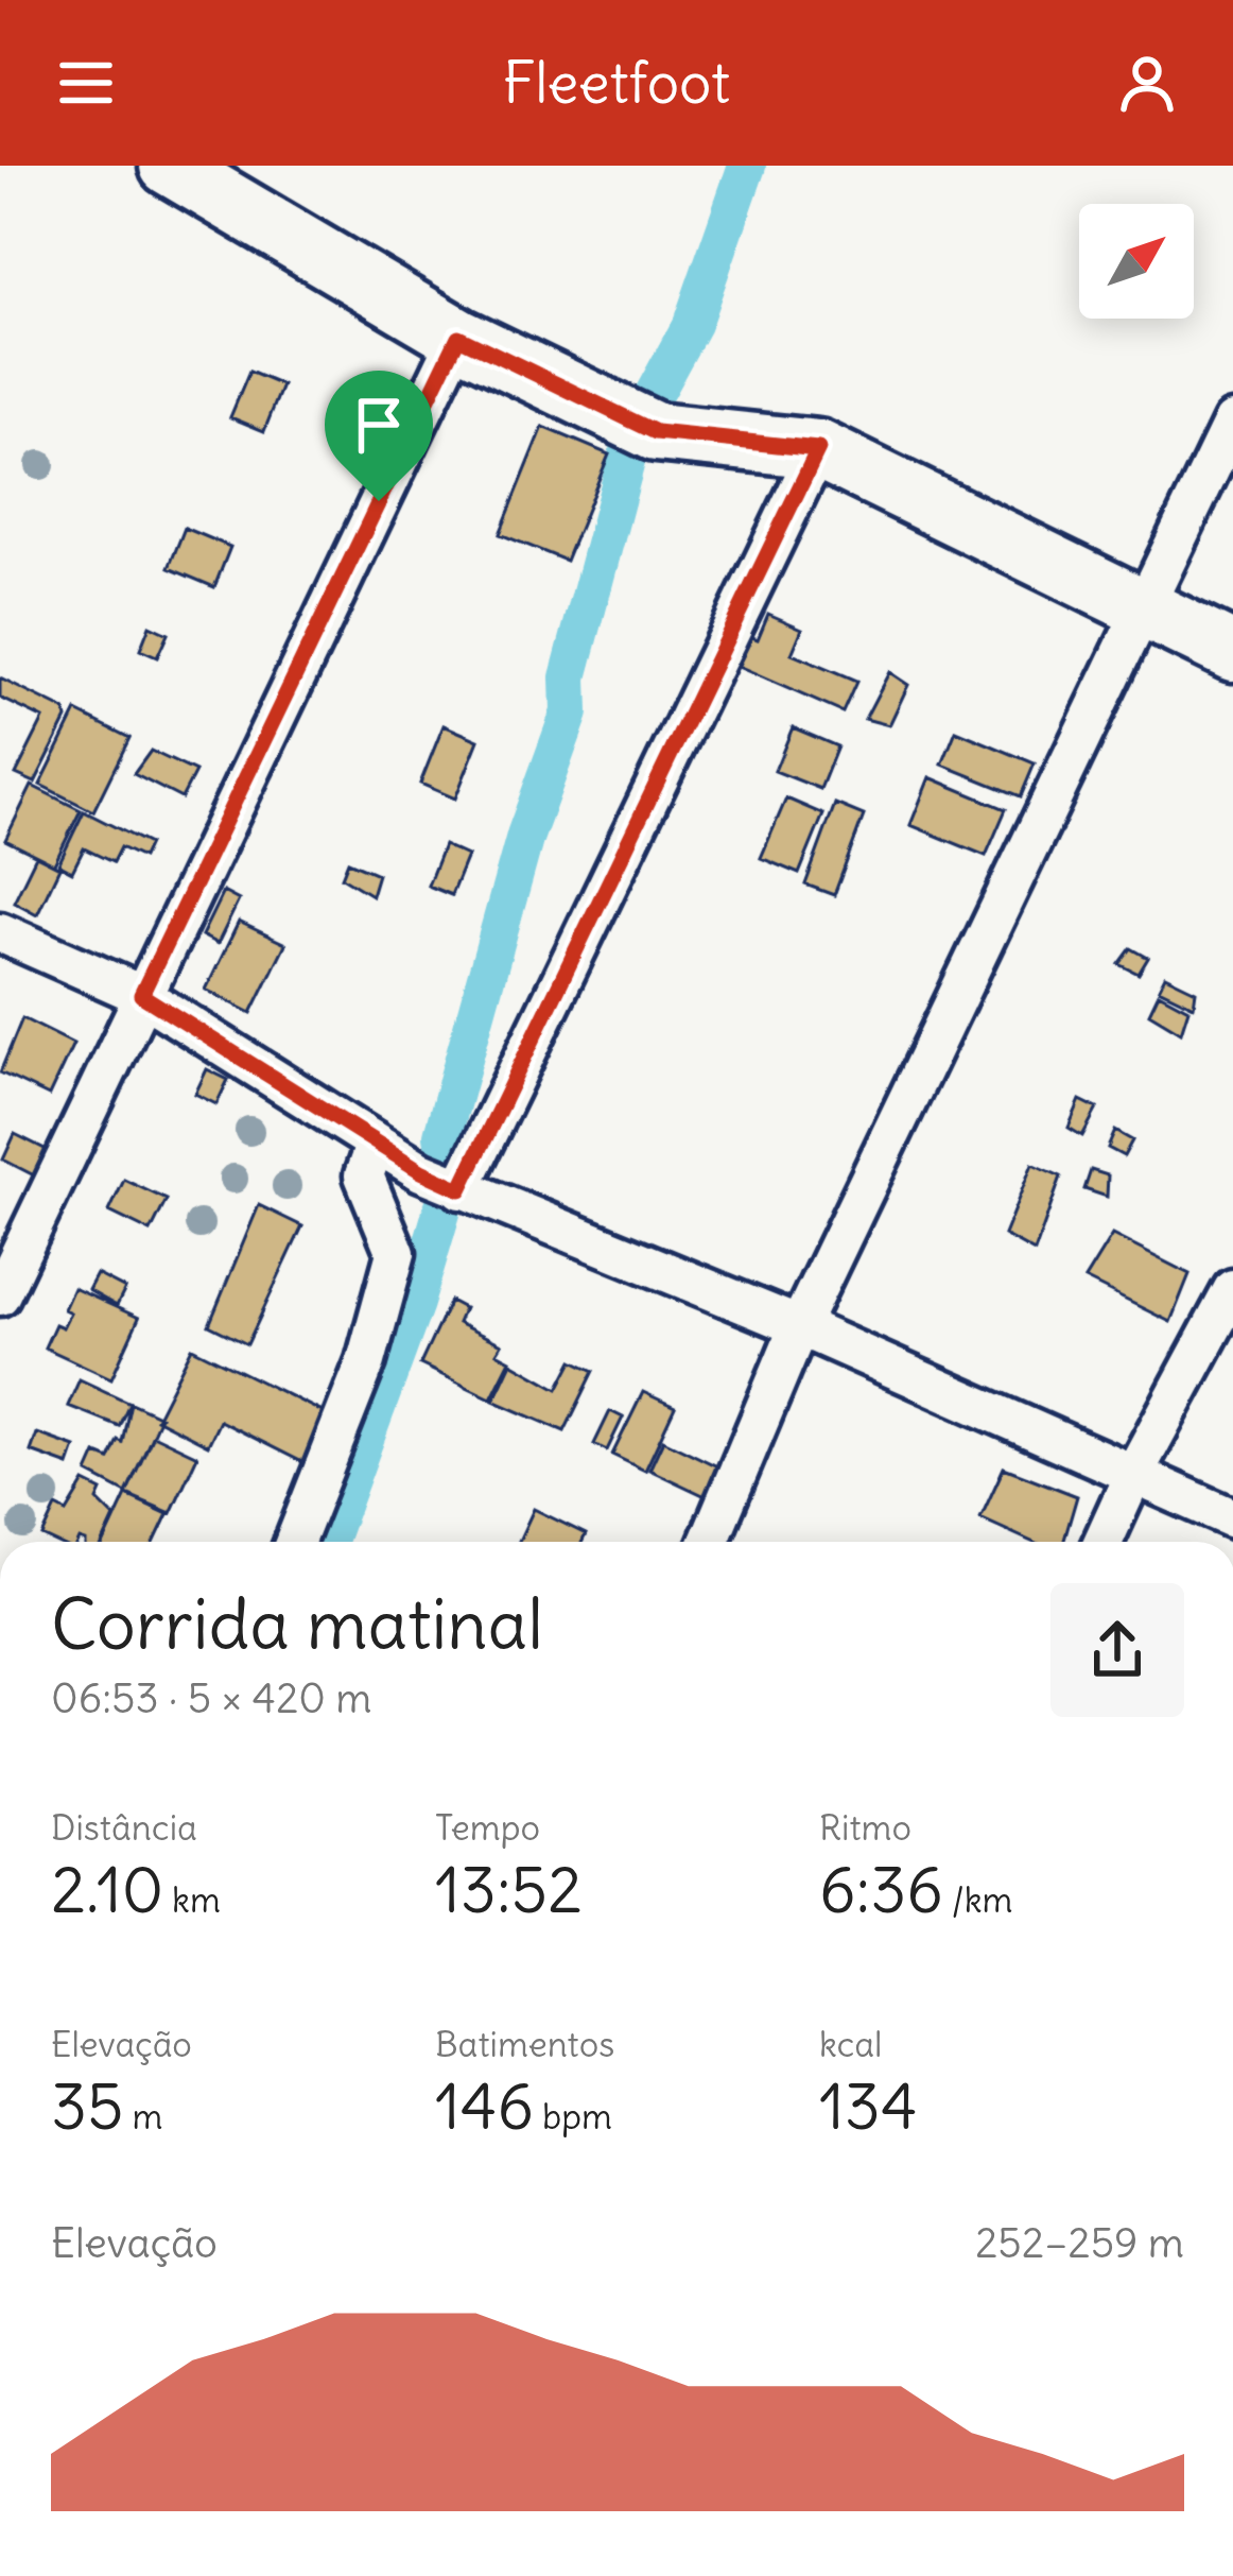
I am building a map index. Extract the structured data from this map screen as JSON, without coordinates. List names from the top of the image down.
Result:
{
  "north": "top right",
  "page": {
    "header": "Fleetfoot",
    "heading": ["Corrida matinal", "06:53 · 5 × 420 m"],
    "stats": [
      ["Distância", "2.10 km"],
      ["Tempo", "13:52"],
      ["Ritmo", "6:36 /km"],
      ["Elevação", "35 m"],
      ["Batimentos", "146 bpm"],
      ["kcal", "134"]
    ],
    "chart": ["Elevação", "252–259 m"]
  }
}
